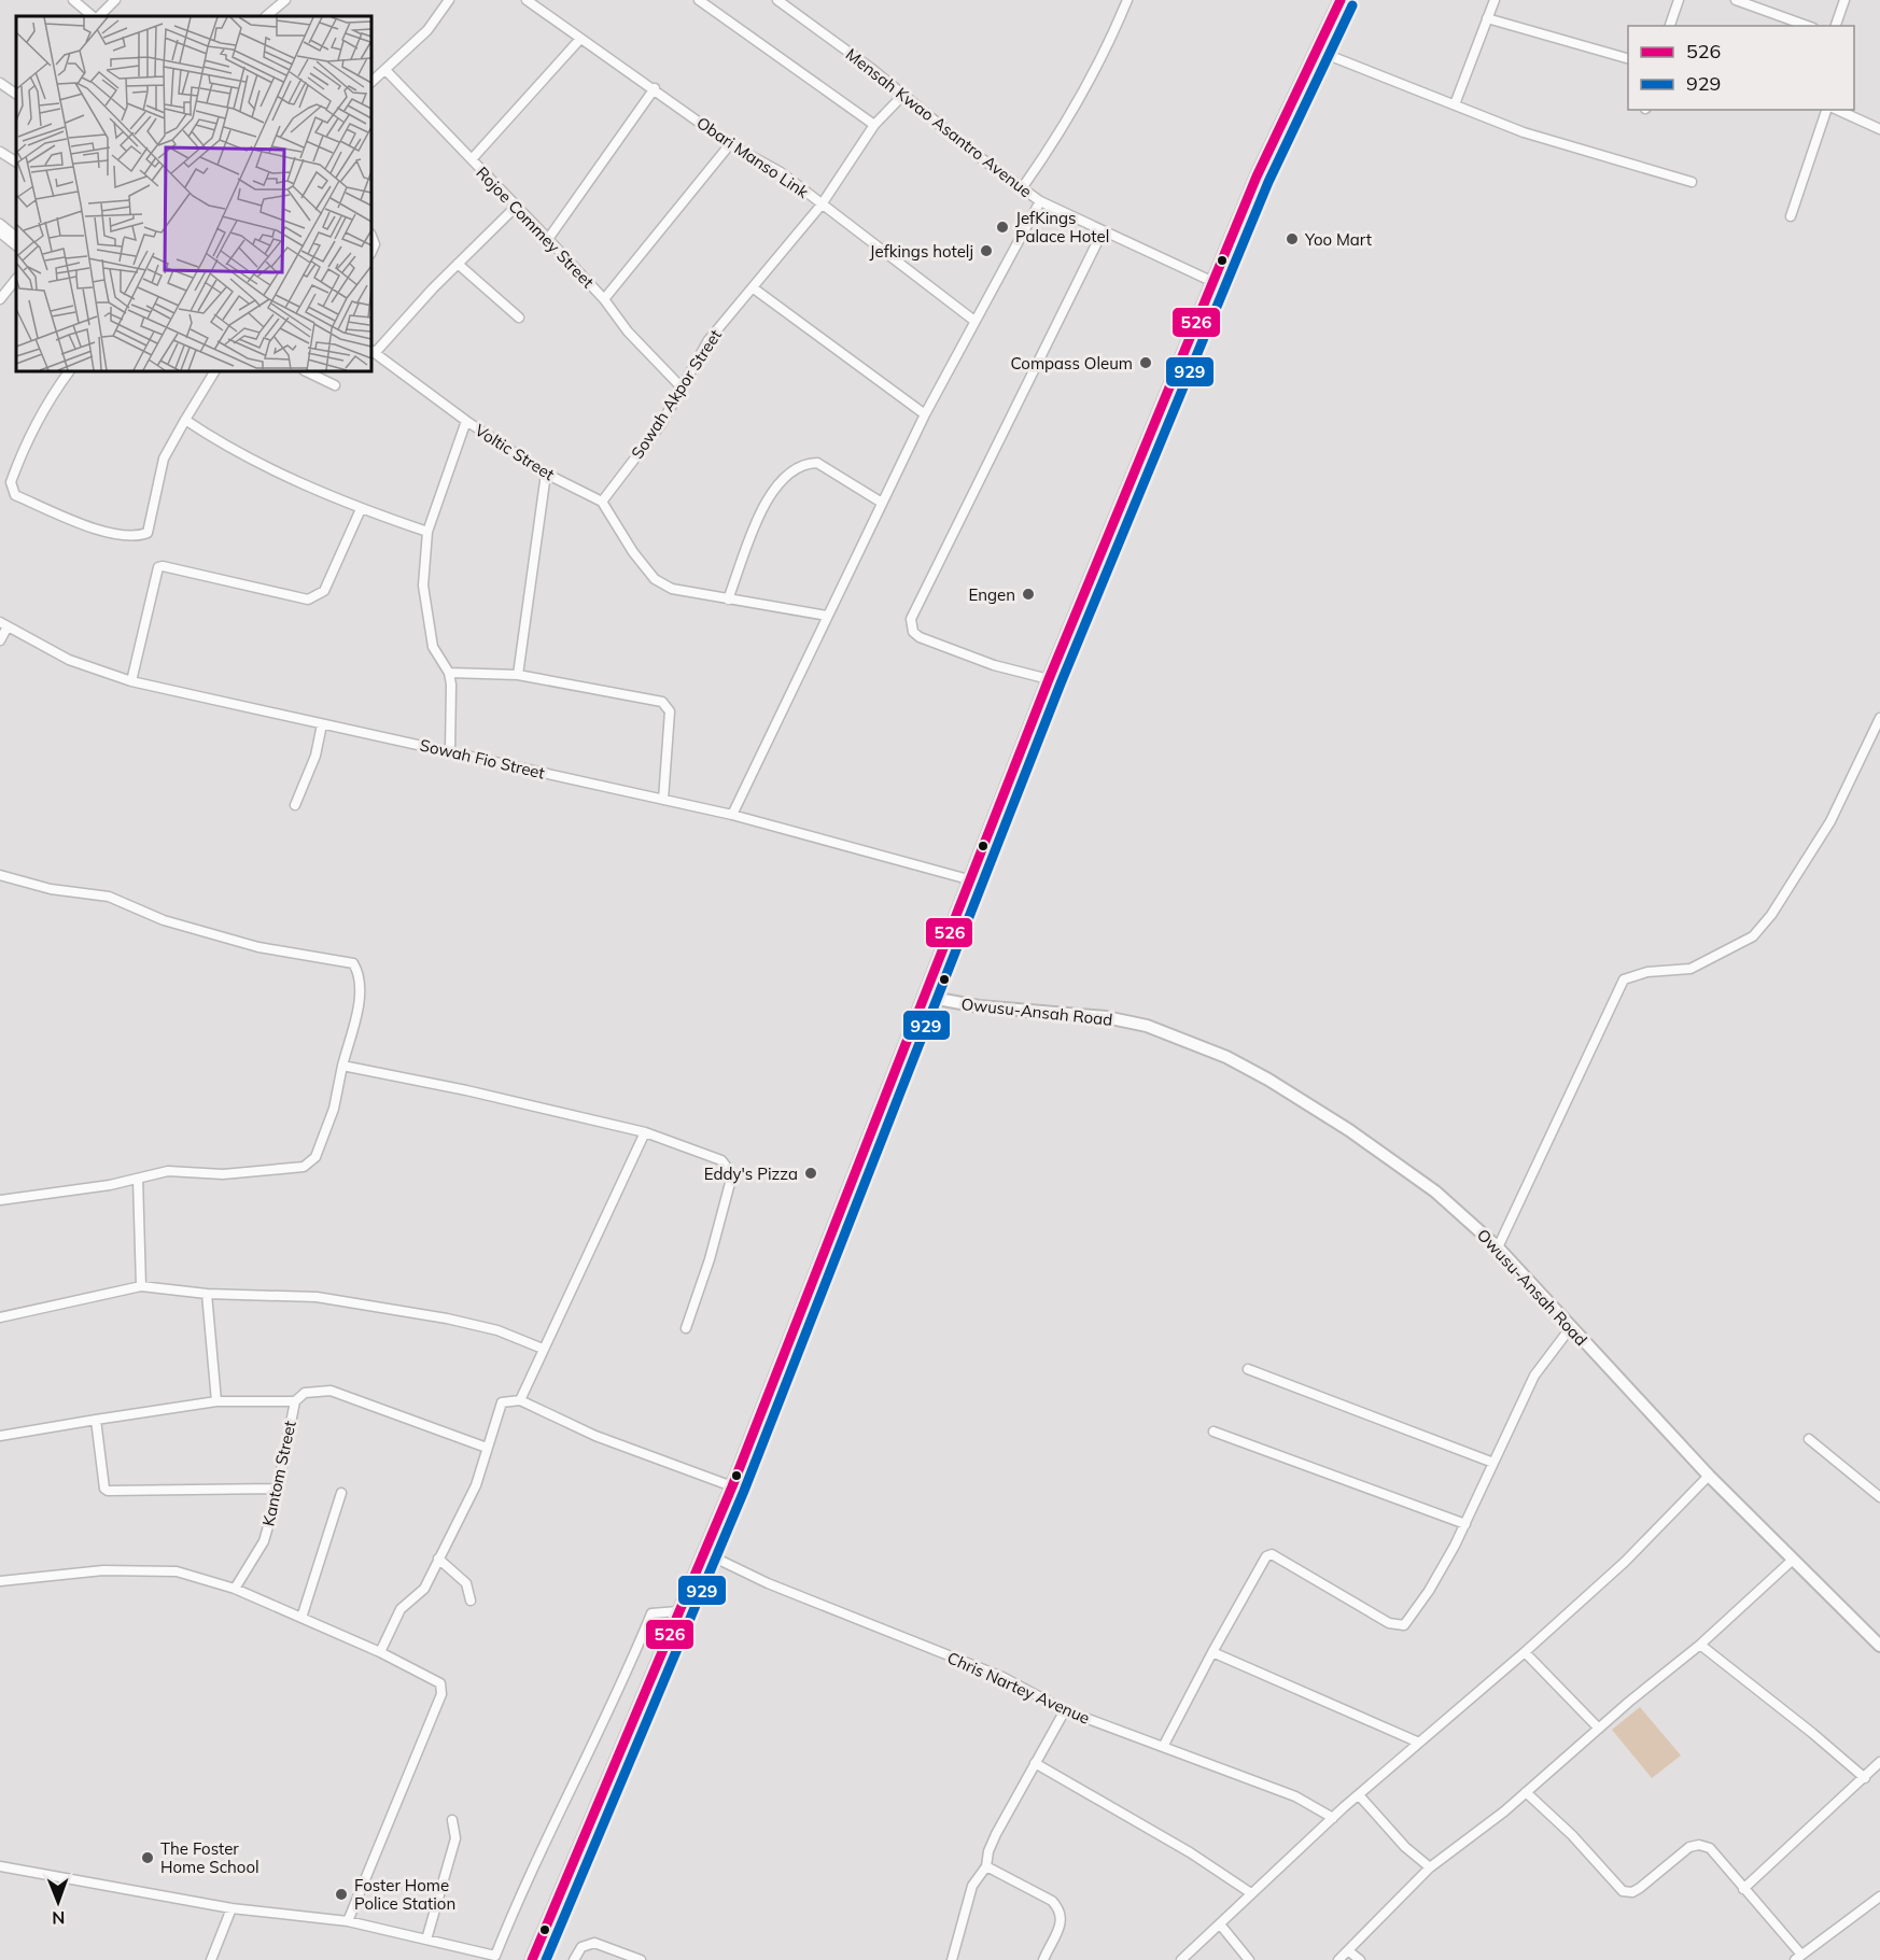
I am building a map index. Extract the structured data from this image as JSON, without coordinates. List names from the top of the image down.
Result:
{
  "streets": {
    "street": [
      "Mensah Kwao Asantro Avenue",
      "Obari Manso Link",
      "Rojoe Commey Street",
      "Sowah Akpor Street",
      "Voltic Street",
      "Sowah Fio Street",
      "Owusu-Ansah Road",
      "Kantom Street",
      "Chris Nartey Avenue"
    ]
  },
  "crossings": [
    ["Mensah Kwao Asantro Avenue", "Sowah Akpor Street"],
    ["Obari Manso Link", "Sowah Akpor Street"],
    ["Rojoe Commey Street", "Sowah Akpor Street"],
    ["Sowah Akpor Street", "Voltic Street"]
  ],
  "places": [
    "JefKings Palace Hotel",
    "Yoo Mart",
    "Jefkings hotelj",
    "Compass Oleum",
    "Engen",
    "Eddy's Pizza",
    "The Foster Home School",
    "Foster Home Police Station"
  ],
  "lines": ["transit line 526", "transit line 929"],
  "legend": ["526", "929"],
  "north": "bottom"
}
